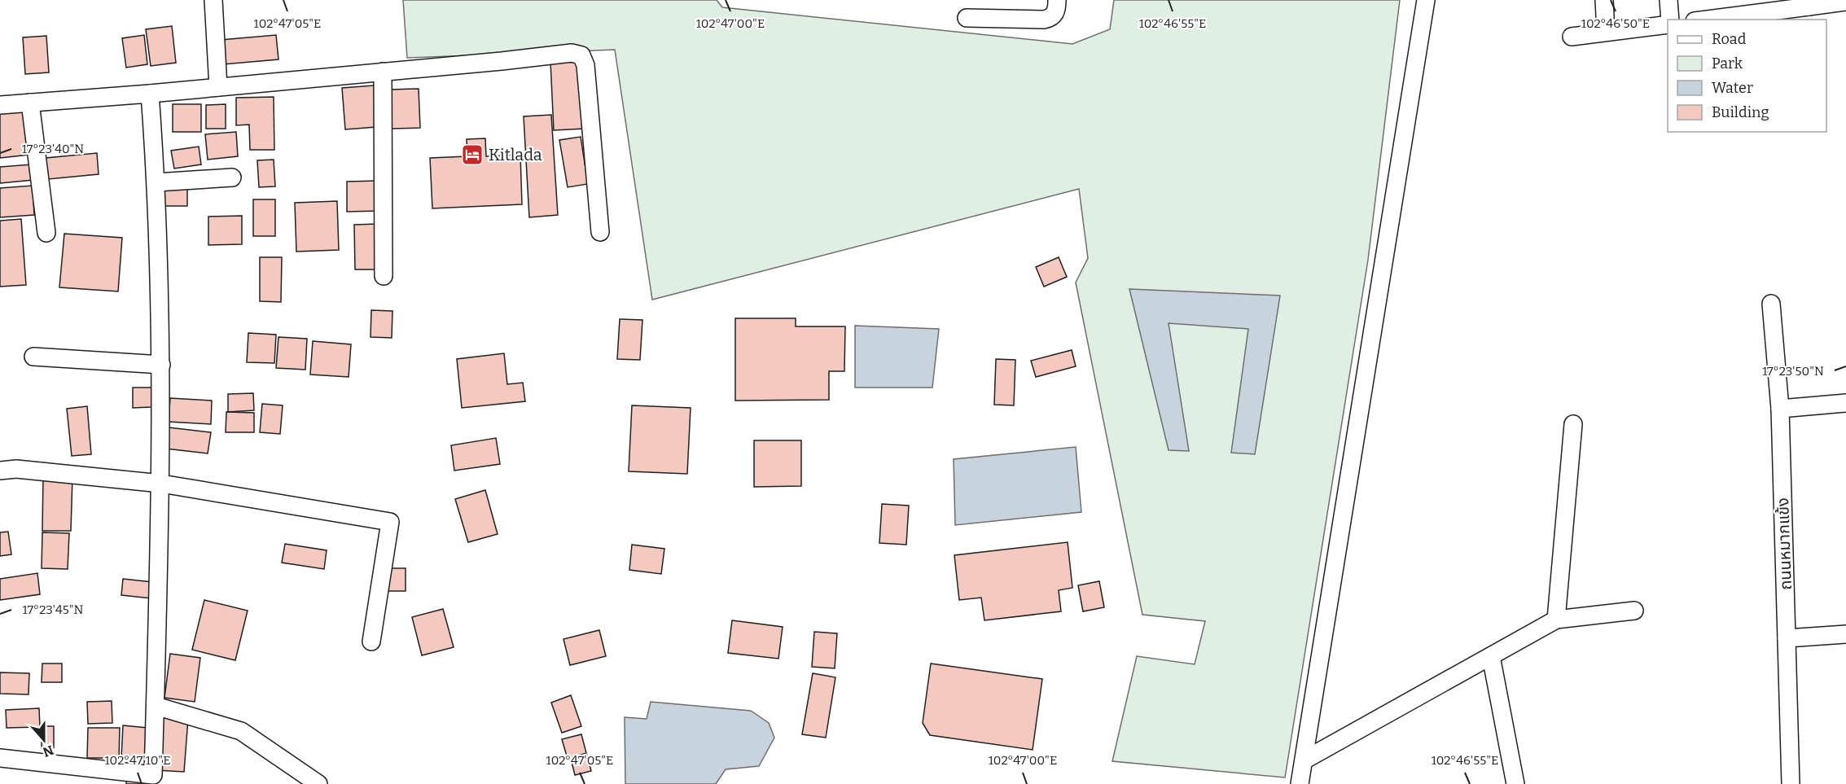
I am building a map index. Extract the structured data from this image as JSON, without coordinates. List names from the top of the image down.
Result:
{
  "streets": {
    "street": ["ถนนหมากแข้ง"]
  },
  "places": {
    "hotel": ["Kitlada"]
  },
  "legend": [
    "Road",
    "Park",
    "Water",
    "Building"
  ],
  "north": "bottom",
  "coordinates": [
    "102°47'05\"E",
    "102°47'00\"E",
    "102°46'55\"E",
    "102°46'50\"E",
    "17°23'40\"N",
    "17°23'50\"N",
    "17°23'45\"N",
    "102°47'10\"E"
  ]
}
